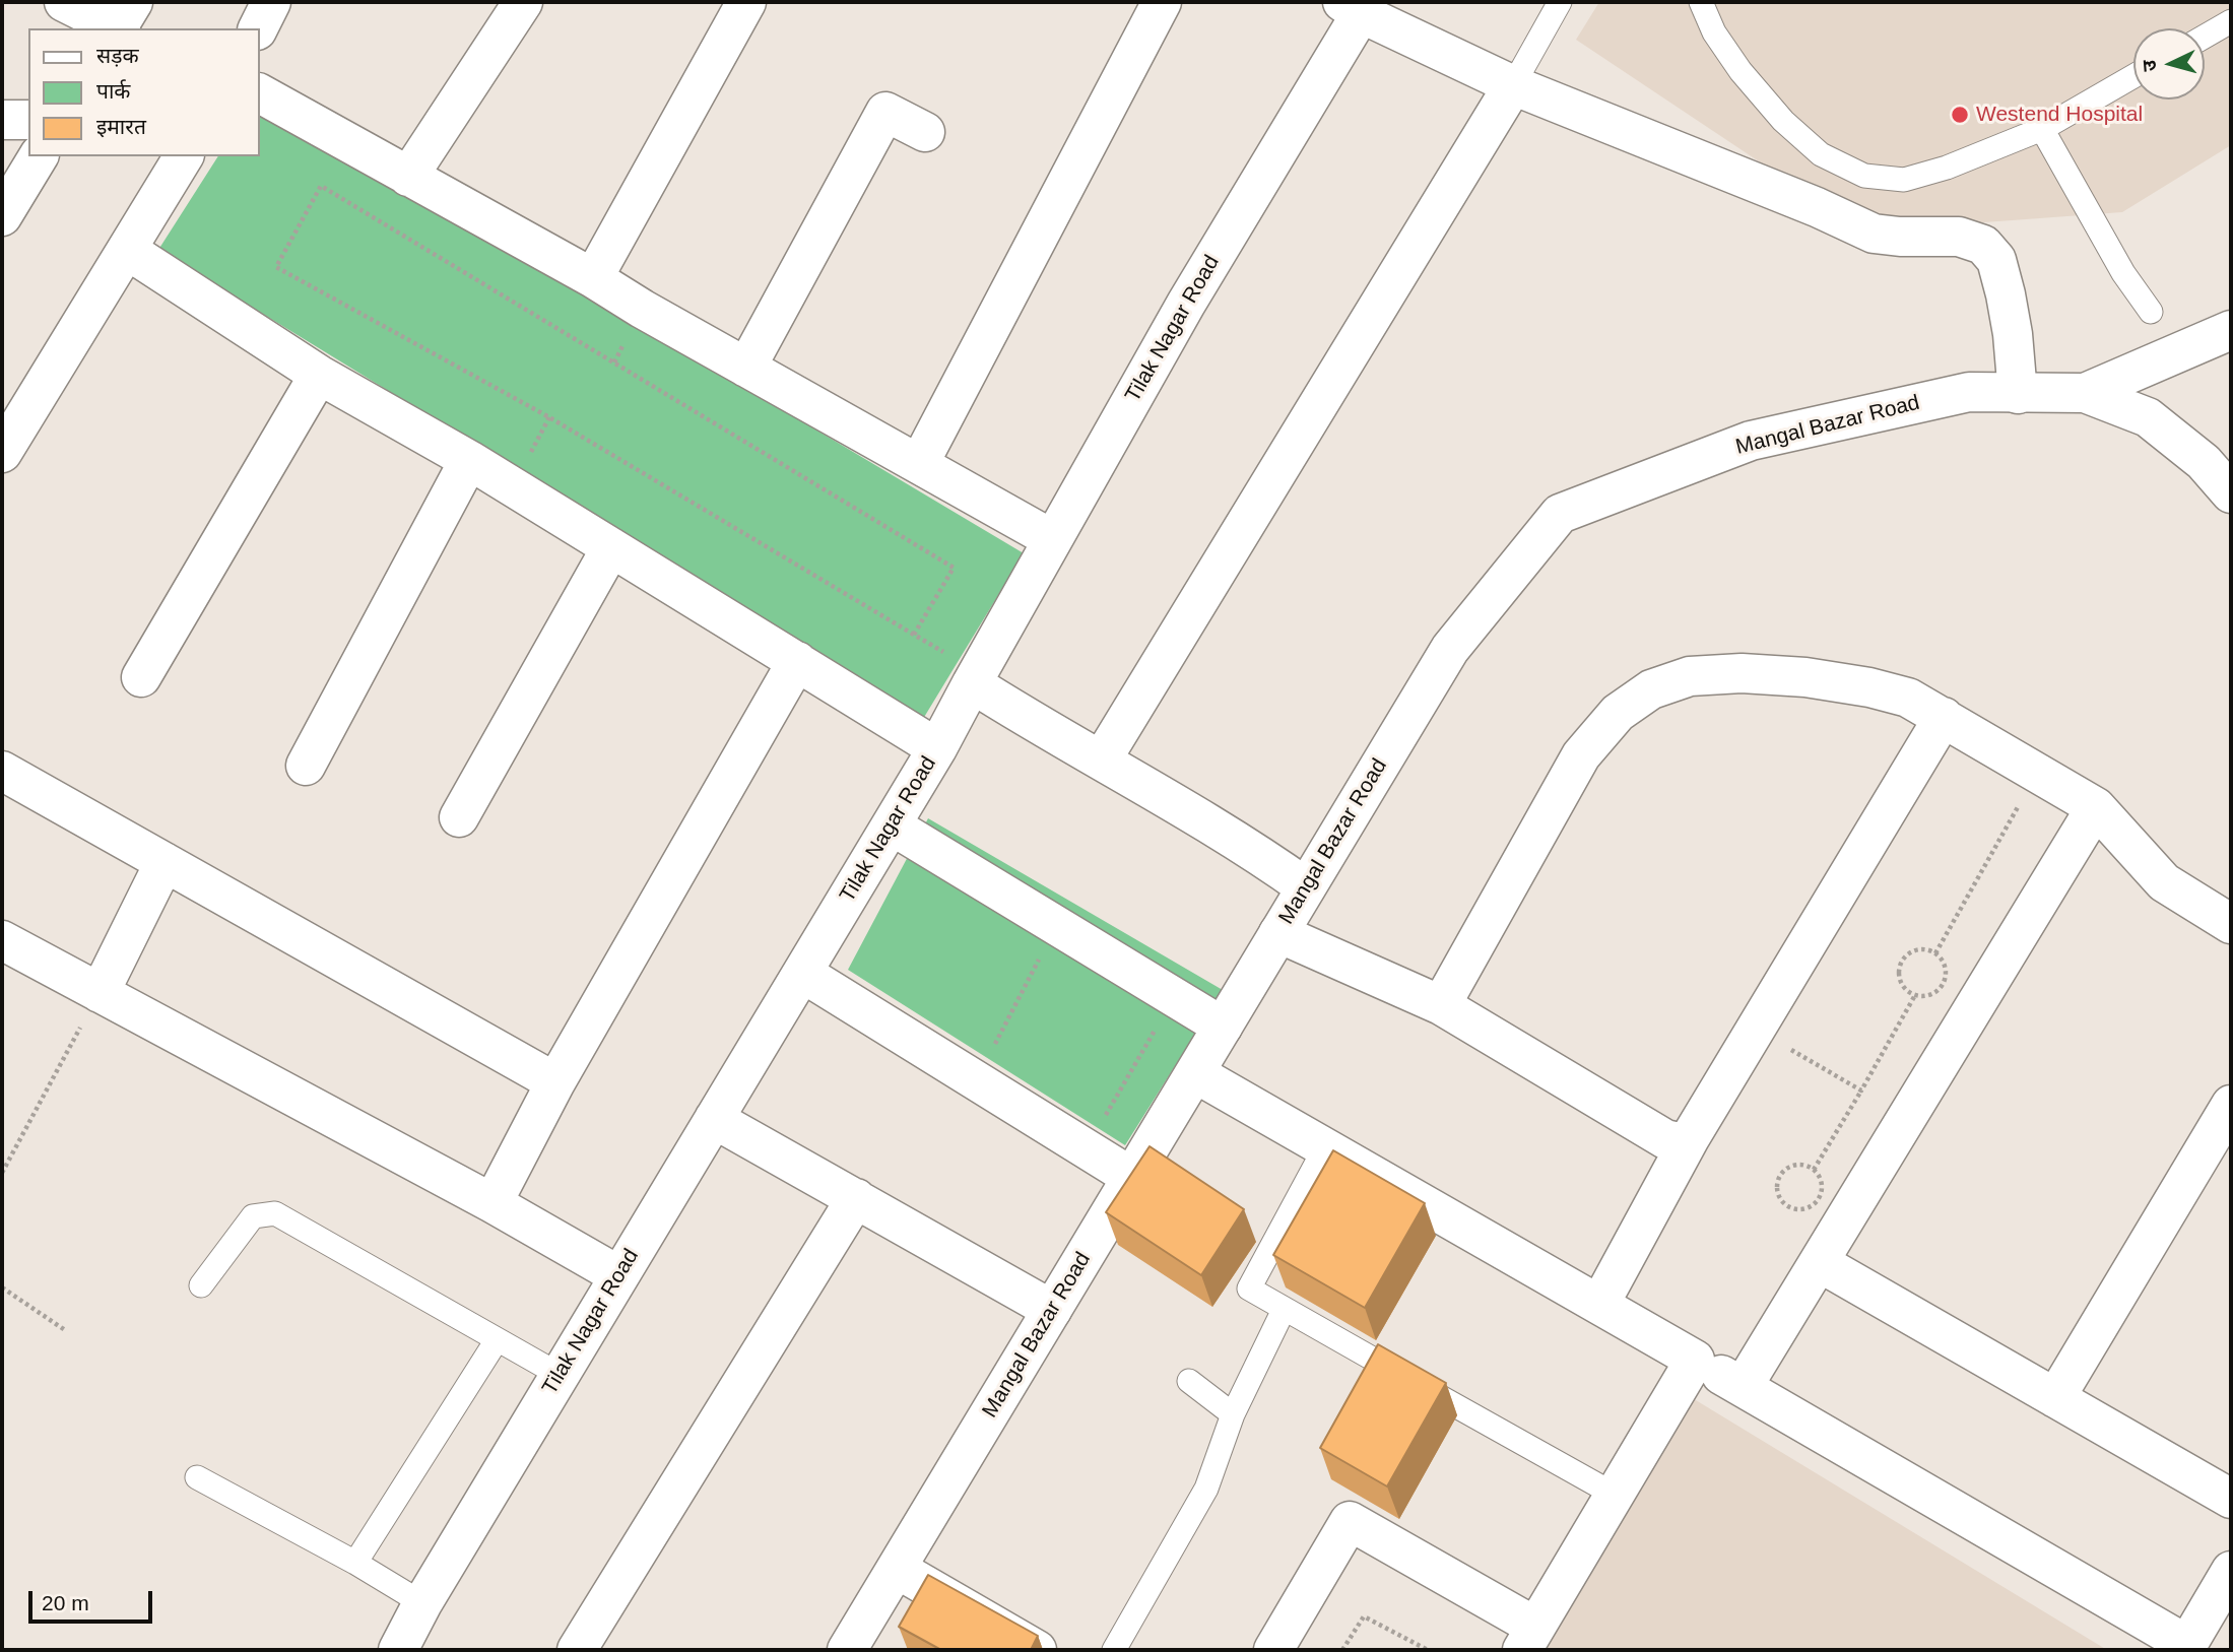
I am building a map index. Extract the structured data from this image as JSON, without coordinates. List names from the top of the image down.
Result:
{
  "streets": {
    "street": ["Tilak Nagar Road", "Mangal Bazar Road"]
  },
  "places": ["Westend Hospital"],
  "legend": ["सड़क", "पार्क", "इमारत"],
  "scale_bar": "20 m",
  "north": "left"
}
